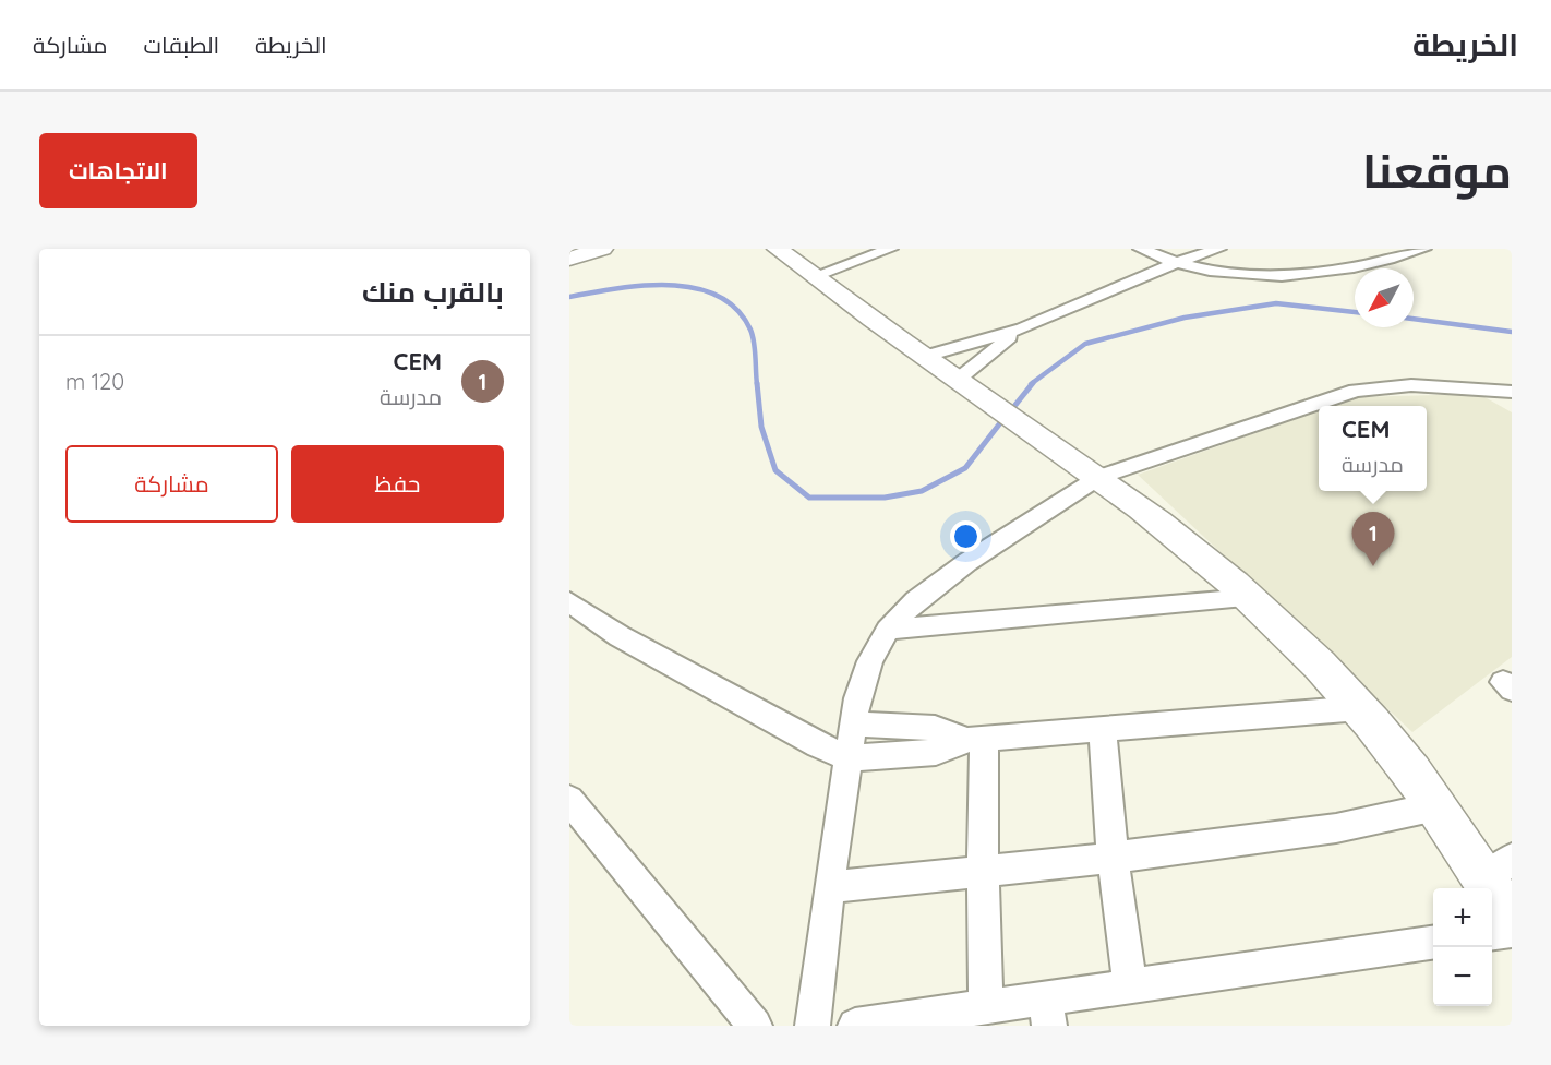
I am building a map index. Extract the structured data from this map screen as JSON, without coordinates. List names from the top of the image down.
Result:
{
  "north": "bottom left",
  "page": {
    "header": "الخريطة",
    "nav": ["الخريطة", "الطبقات", "مشاركة"],
    "title": "موقعنا",
    "buttons": [
      "الاتجاهات",
      ["حفظ", "مشاركة"]
    ],
    "heading": "بالقرب منك",
    "list": [
      {
        "mark": "1",
        "name": "CEM",
        "note": "مدرسة",
        "value": "120 m"
      }
    ],
    "popup": ["CEM", "مدرسة"],
    "pins": "1",
    "map_buttons": ["+", "−"]
  }
}
